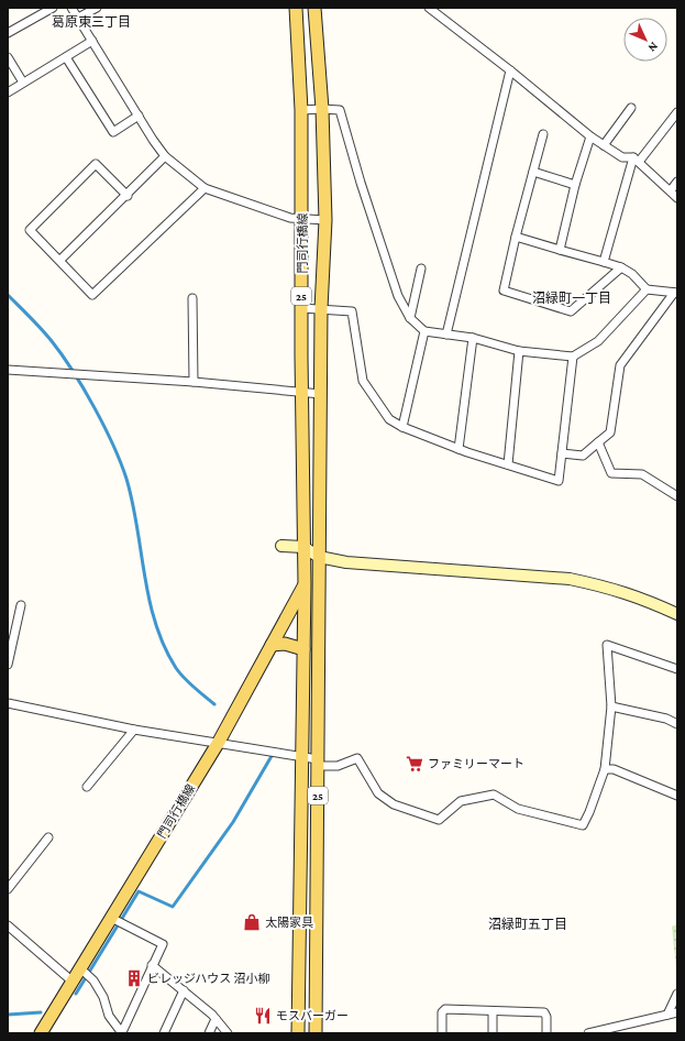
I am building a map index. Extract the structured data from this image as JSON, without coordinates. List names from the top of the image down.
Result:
{
  "streets": {
    "main road": ["門司行橋線", "25"]
  },
  "districts": ["葛原東三丁目", "沼緑町一丁目", "沼緑町五丁目"],
  "places": {
    "supermarket": ["ファミリーマート"],
    "shop": ["太陽家具"],
    "building": ["ビレッジハウス 沼小柳"],
    "restaurant": ["モスバーガー"]
  },
  "north": "bottom right"
}
